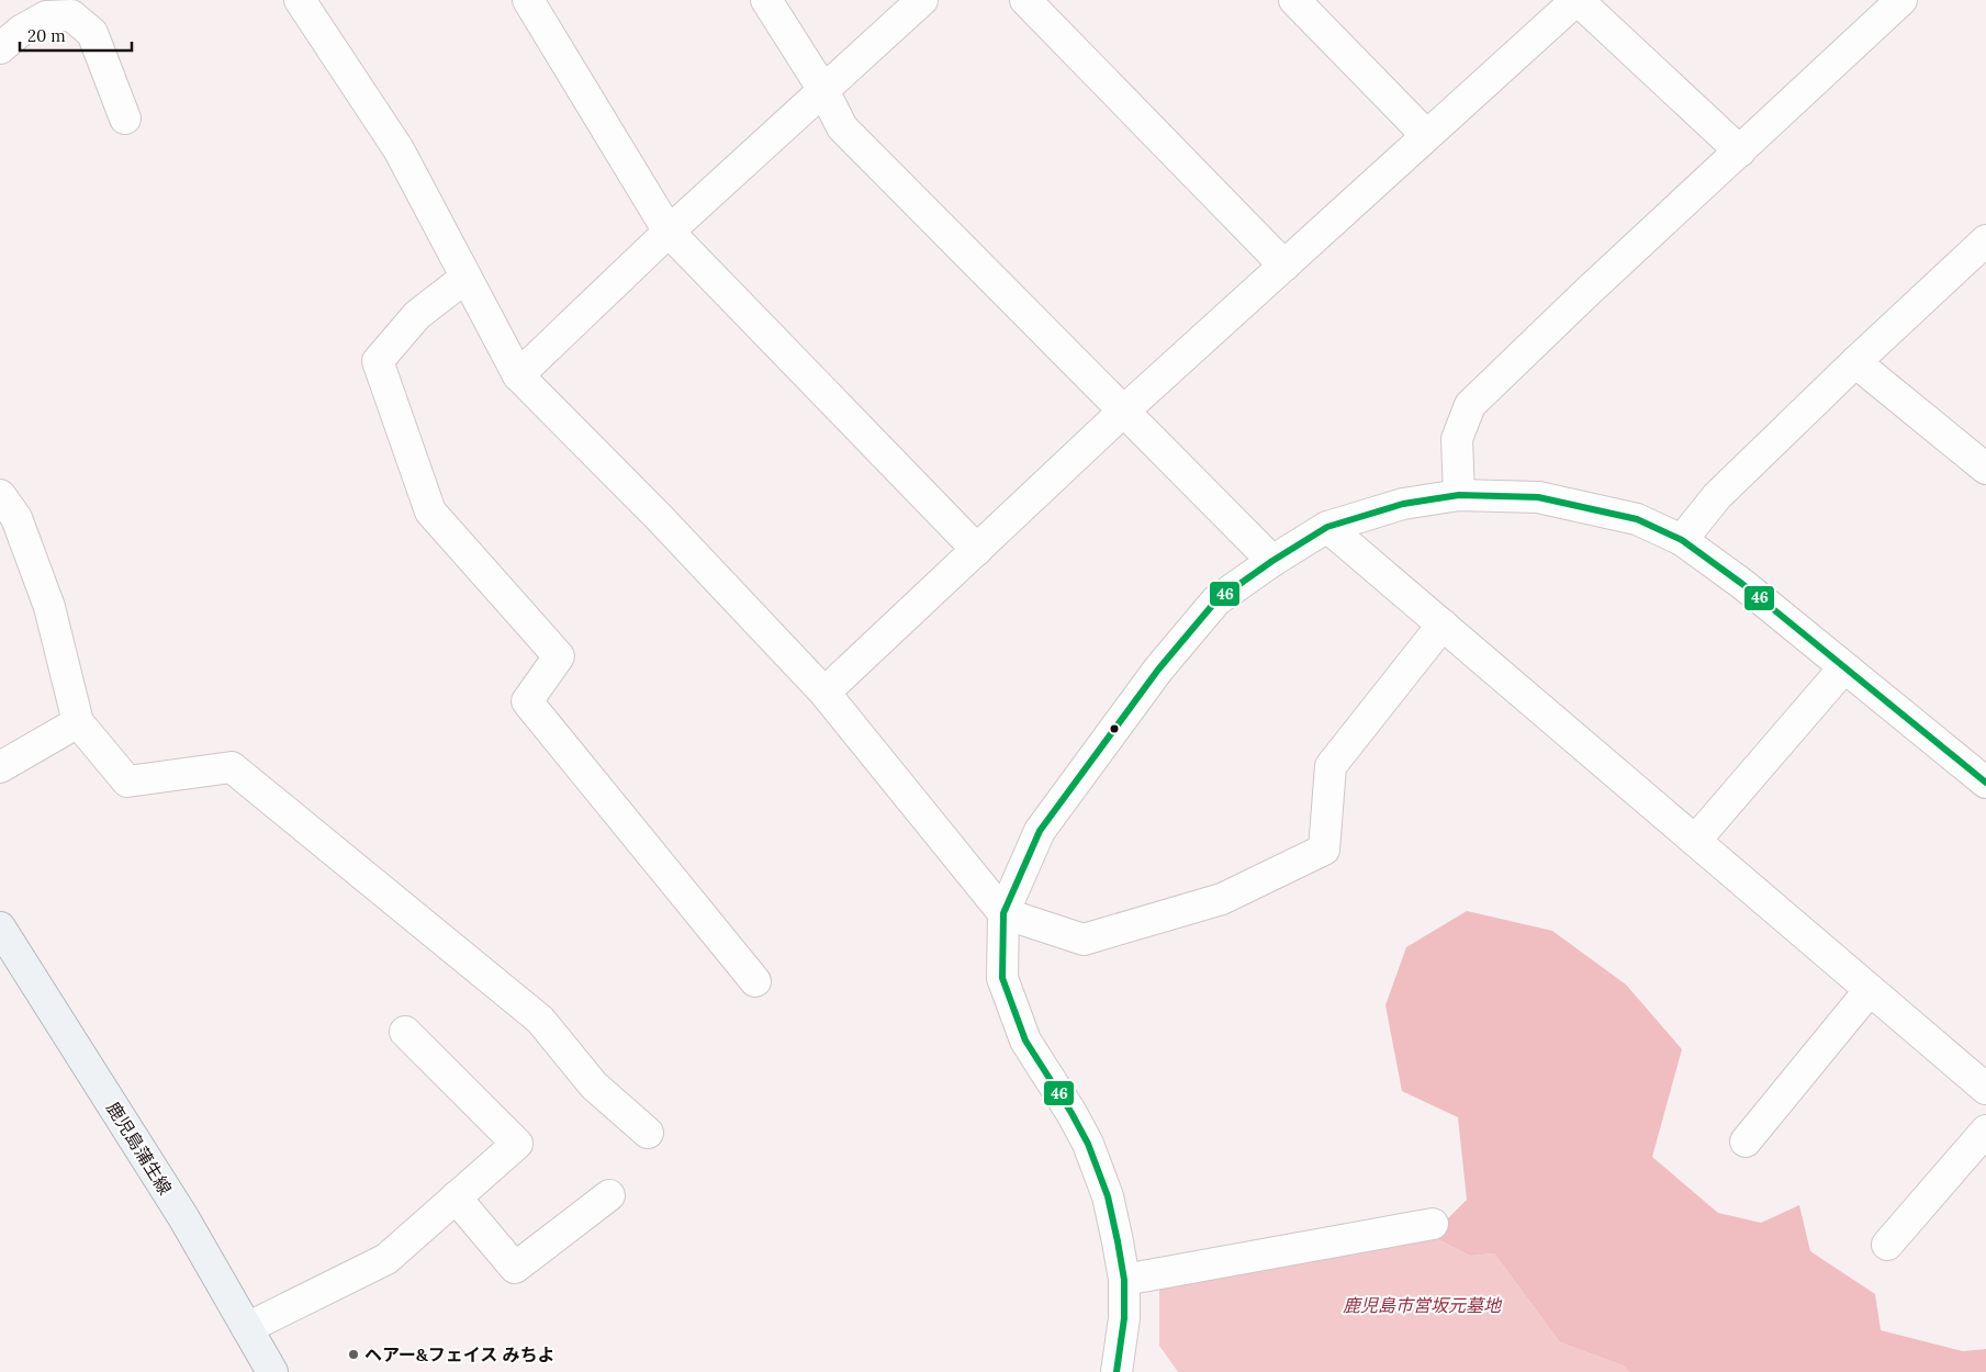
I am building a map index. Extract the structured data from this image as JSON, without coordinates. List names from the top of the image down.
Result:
{
  "streets": {
    "main road": ["鹿児島蒲生線"]
  },
  "parks": ["鹿児島市営坂元墓地"],
  "places": ["ヘアー&フェイス みちよ"],
  "lines": ["transit line 46"],
  "scale_bar": "20 m"
}
